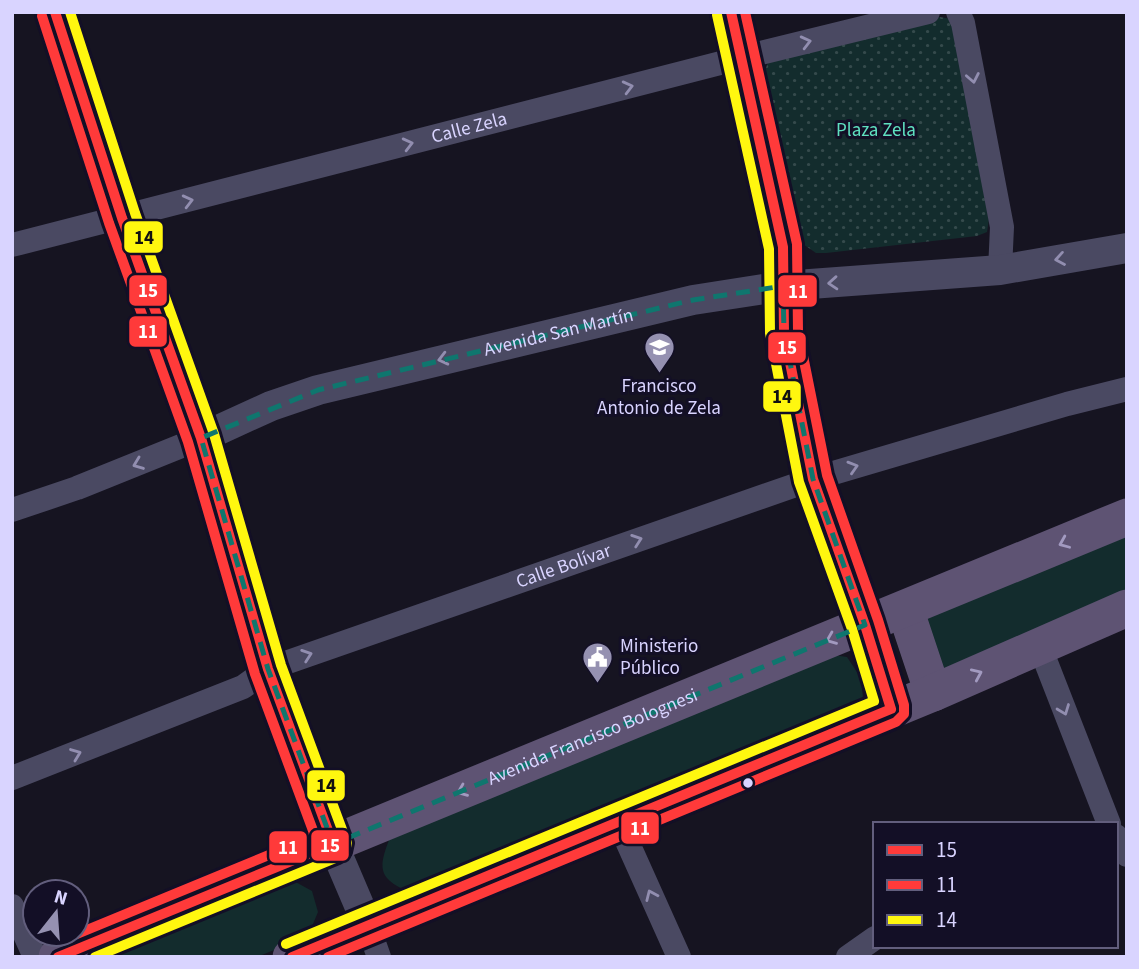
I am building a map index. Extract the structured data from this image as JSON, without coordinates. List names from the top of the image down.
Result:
{
  "streets": {
    "main road": ["Avenida Francisco Bolognesi"],
    "street": ["Calle Zela", "Avenida San Martín", "Calle Bolívar"]
  },
  "one_way": ["Calle Zela", "Avenida San Martín", "Calle Bolívar"],
  "parks": ["Plaza Zela"],
  "places": {
    "school or university": ["Francisco Antonio de Zela"],
    "public building": ["Ministerio Público"]
  },
  "lines": ["transit line 15", "transit line 11", "transit line 14"],
  "legend": ["15", "11", "14"],
  "north": "top"
}
